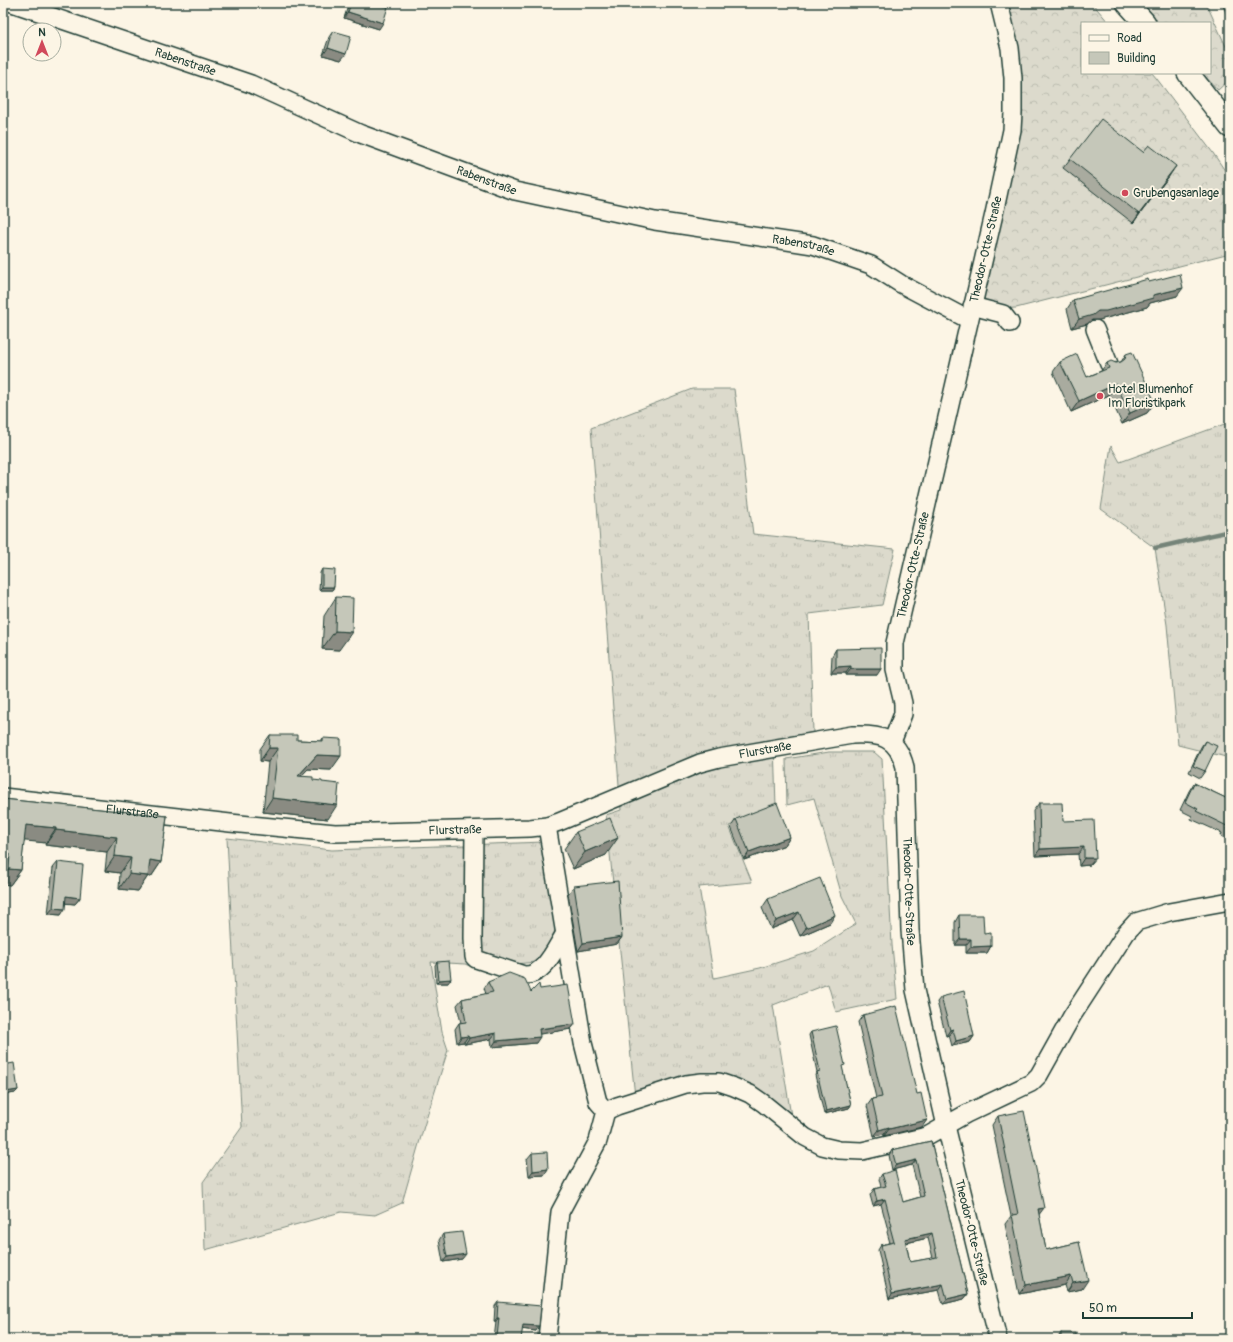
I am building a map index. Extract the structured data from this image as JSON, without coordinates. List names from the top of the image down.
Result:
{
  "streets": {
    "street": ["Rabenstraße", "Theodor-Otte-Straße", "Flurstraße"]
  },
  "crossings": [
    ["Rabenstraße", "Theodor-Otte-Straße"],
    ["Theodor-Otte-Straße", "Flurstraße"]
  ],
  "places": ["Grubengasanlage", "Hotel Blumenhof Im Floristikpark"],
  "legend": ["Road", "Building"],
  "scale_bar": "50 m",
  "north": "top"
}
